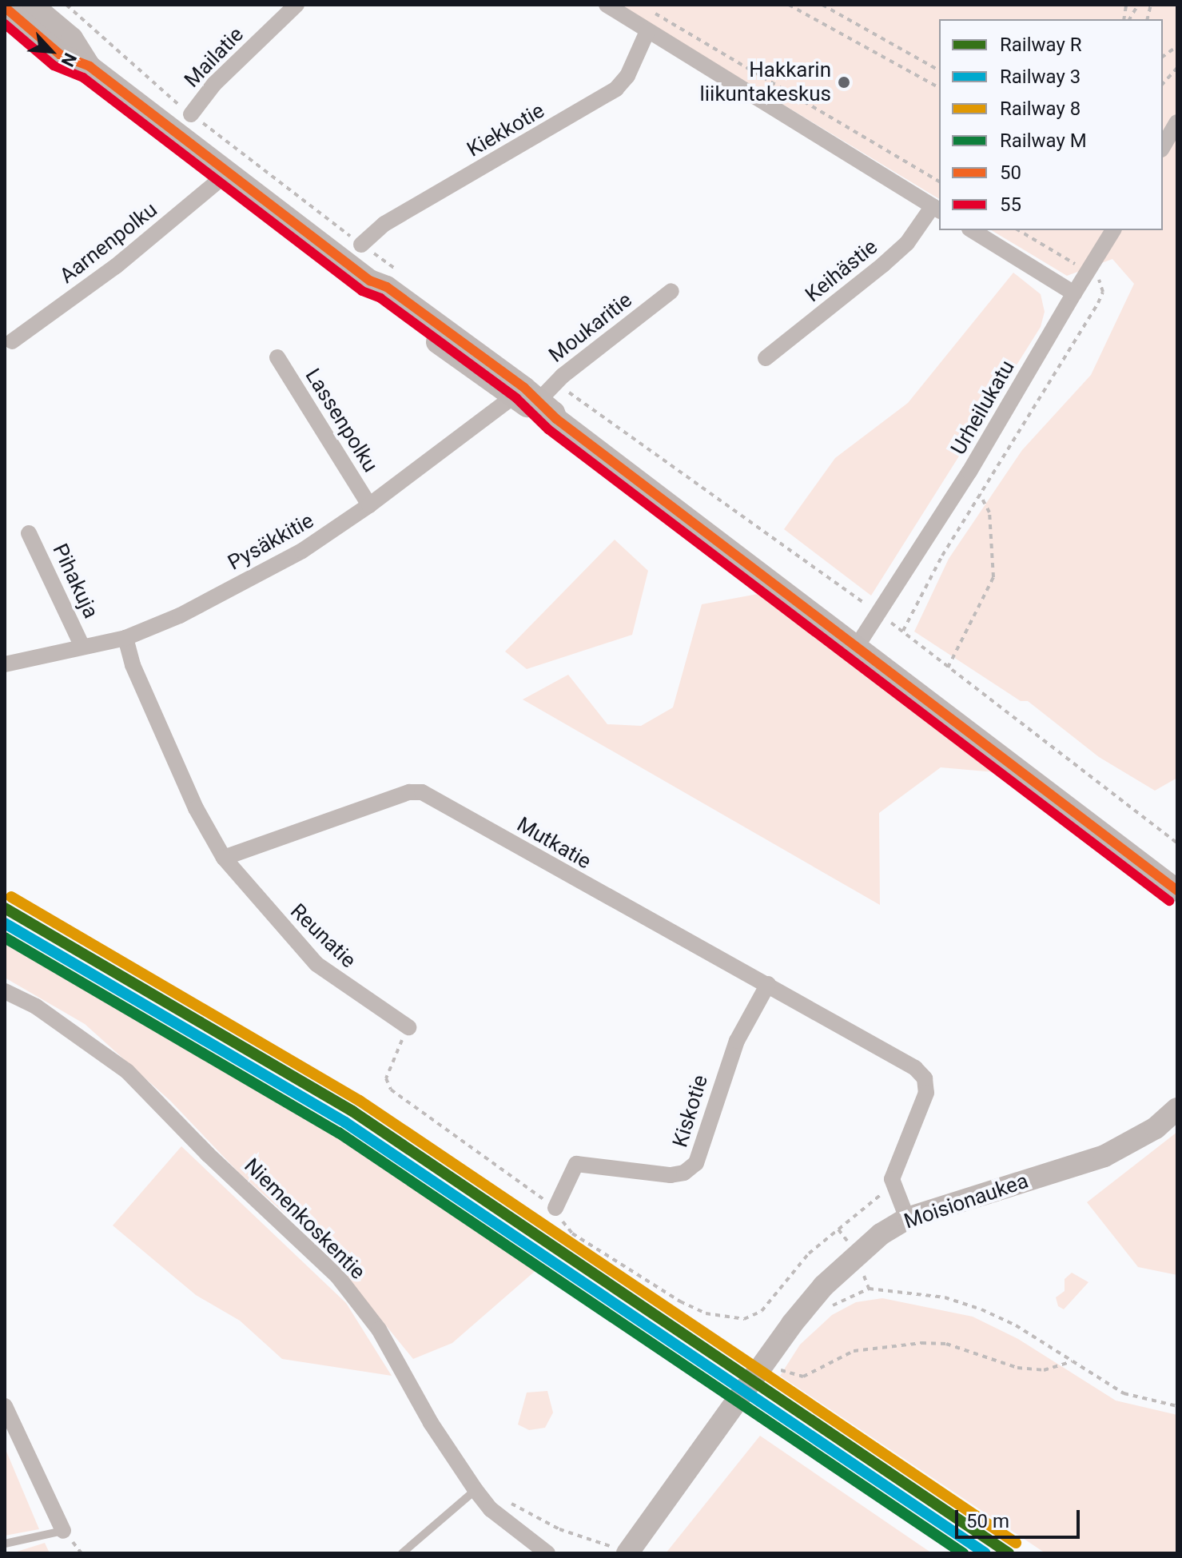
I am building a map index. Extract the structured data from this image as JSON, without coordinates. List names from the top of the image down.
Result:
{
  "streets": {
    "main road": ["Moisionaukea"],
    "street": [
      "Mailatie",
      "Kiekkotie",
      "Aarnenpolku",
      "Keihästie",
      "Moukaritie",
      "Urheilukatu",
      "Lassenpolku",
      "Pysäkkitie",
      "Pihakuja",
      "Mutkatie",
      "Reunatie",
      "Kiskotie",
      "Niemenkoskentie"
    ]
  },
  "crossings": [
    ["Moukaritie", "Pysäkkitie"],
    ["Lassenpolku", "Pysäkkitie"],
    ["Pysäkkitie", "Pihakuja"],
    ["Mutkatie", "Reunatie"],
    ["Mutkatie", "Kiskotie"]
  ],
  "places": ["Hakkarin liikuntakeskus"],
  "lines": [
    "transit line 50",
    "transit line 55",
    "rail line 8",
    "rail line R",
    "rail line 3",
    "rail line M"
  ],
  "legend": [
    "Railway R",
    "Railway 3",
    "Railway 8",
    "Railway M",
    "50",
    "55"
  ],
  "scale_bar": "50 m",
  "north": "bottom right"
}
